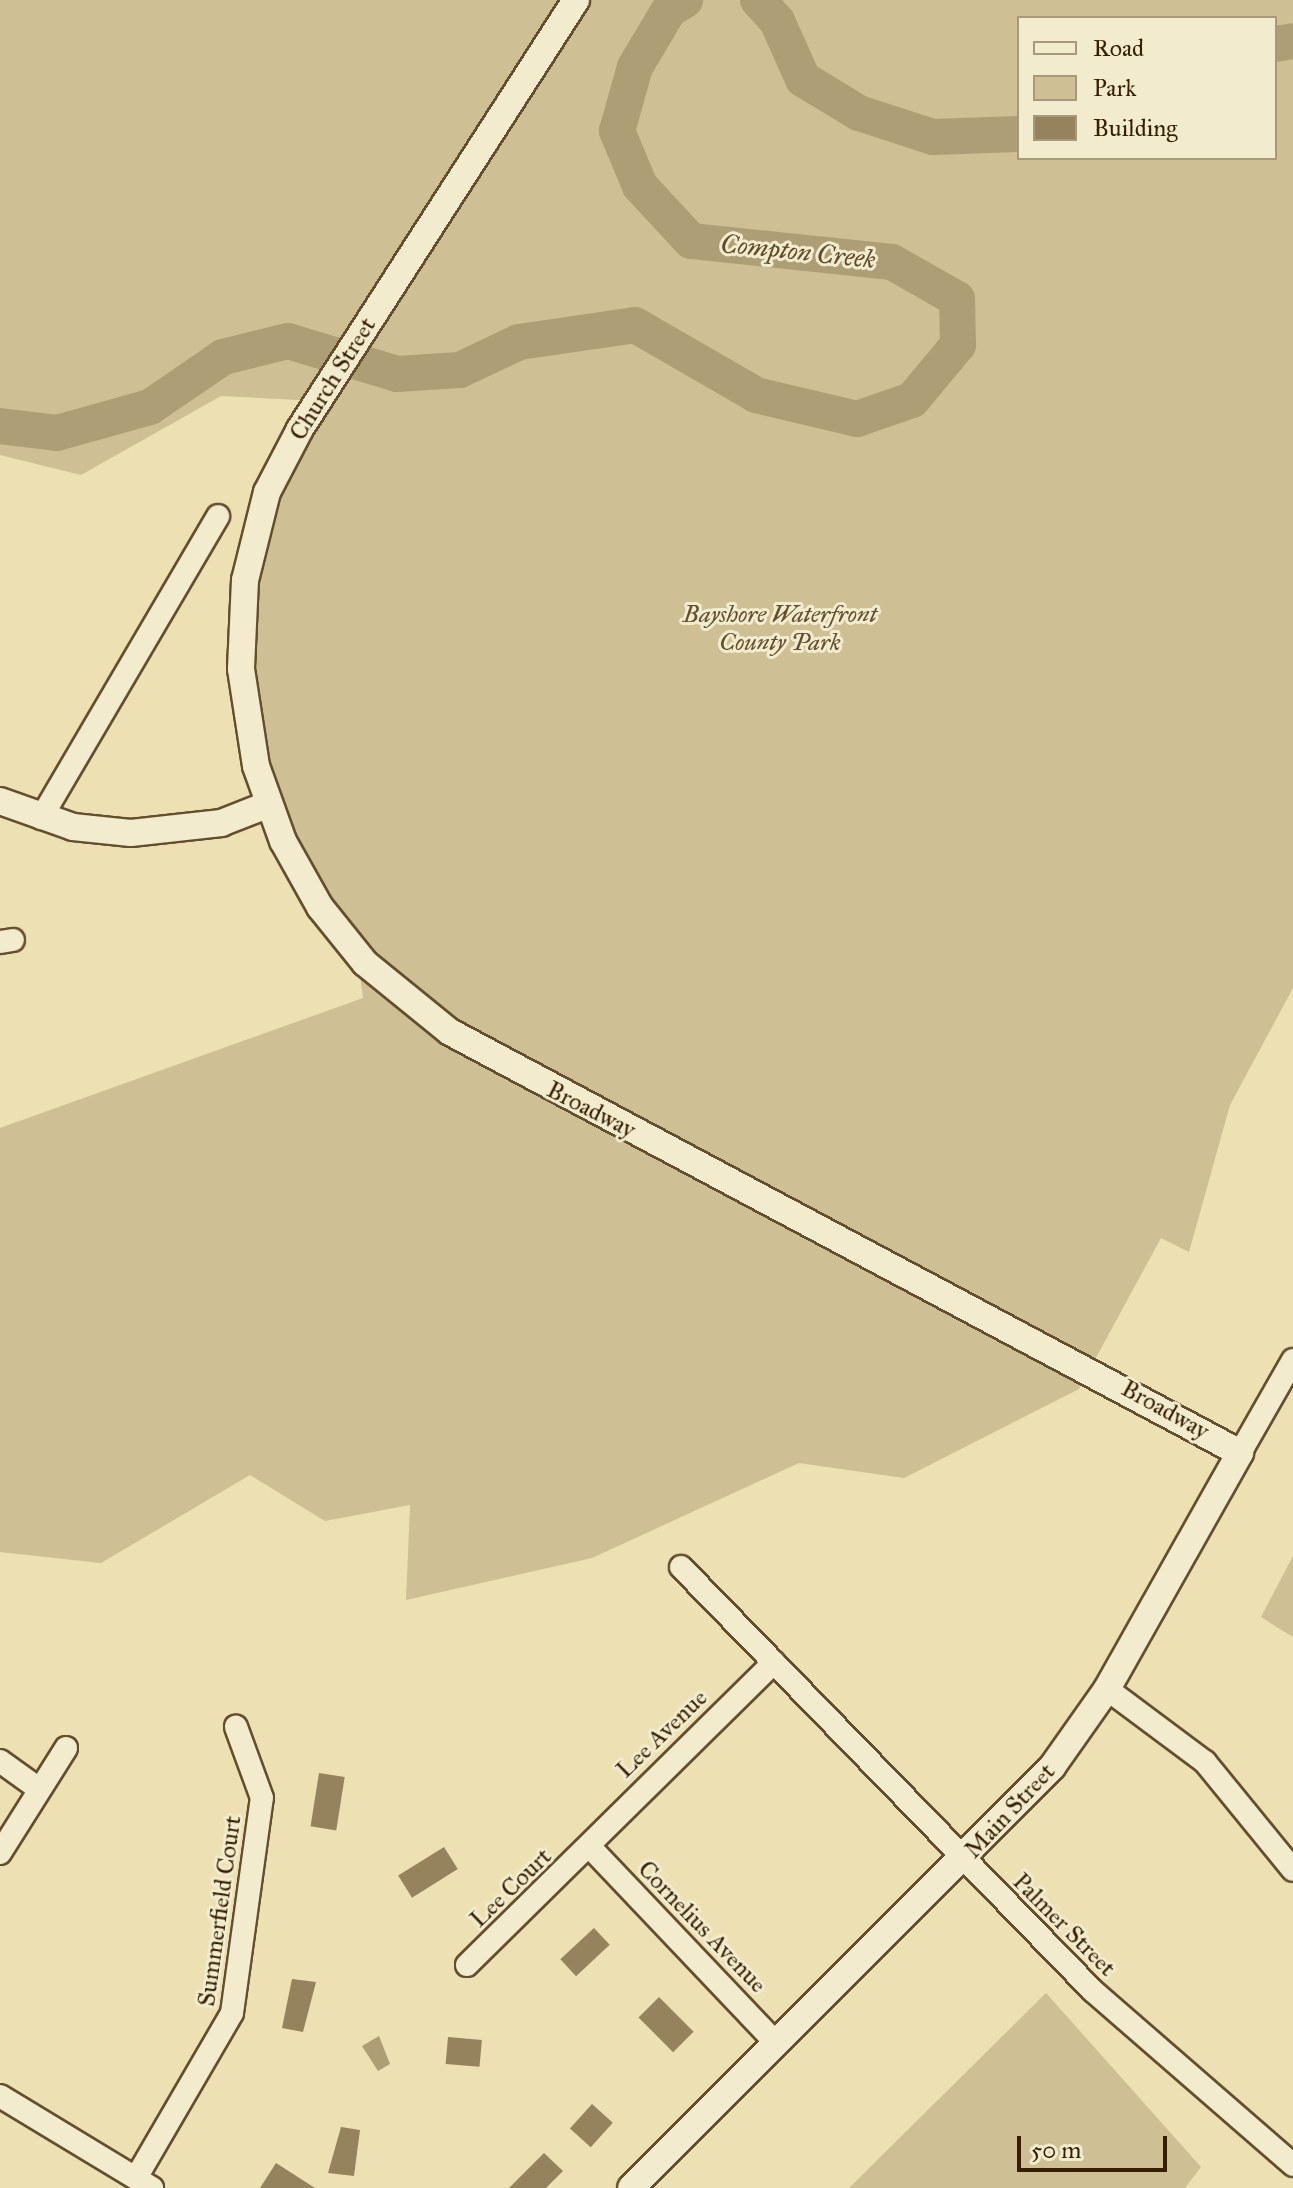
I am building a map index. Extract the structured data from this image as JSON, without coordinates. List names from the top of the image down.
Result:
{
  "streets": {
    "street": [
      "Church Street",
      "Broadway",
      "Lee Avenue",
      "Main Street",
      "Lee Court",
      "Summerfield Court",
      "Palmer Street",
      "Cornelius Avenue"
    ]
  },
  "crossings": [
    ["Church Street", "Broadway"],
    ["Broadway", "Main Street"],
    ["Lee Avenue", "Lee Court"],
    ["Lee Avenue", "Palmer Street"],
    ["Lee Avenue", "Cornelius Avenue"],
    ["Main Street", "Palmer Street"],
    ["Main Street", "Cornelius Avenue"],
    ["Lee Court", "Cornelius Avenue"]
  ],
  "water": ["Compton Creek"],
  "parks": ["Bayshore Waterfront County Park"],
  "legend": ["Road", "Park", "Building"],
  "scale_bar": "50 m"
}
